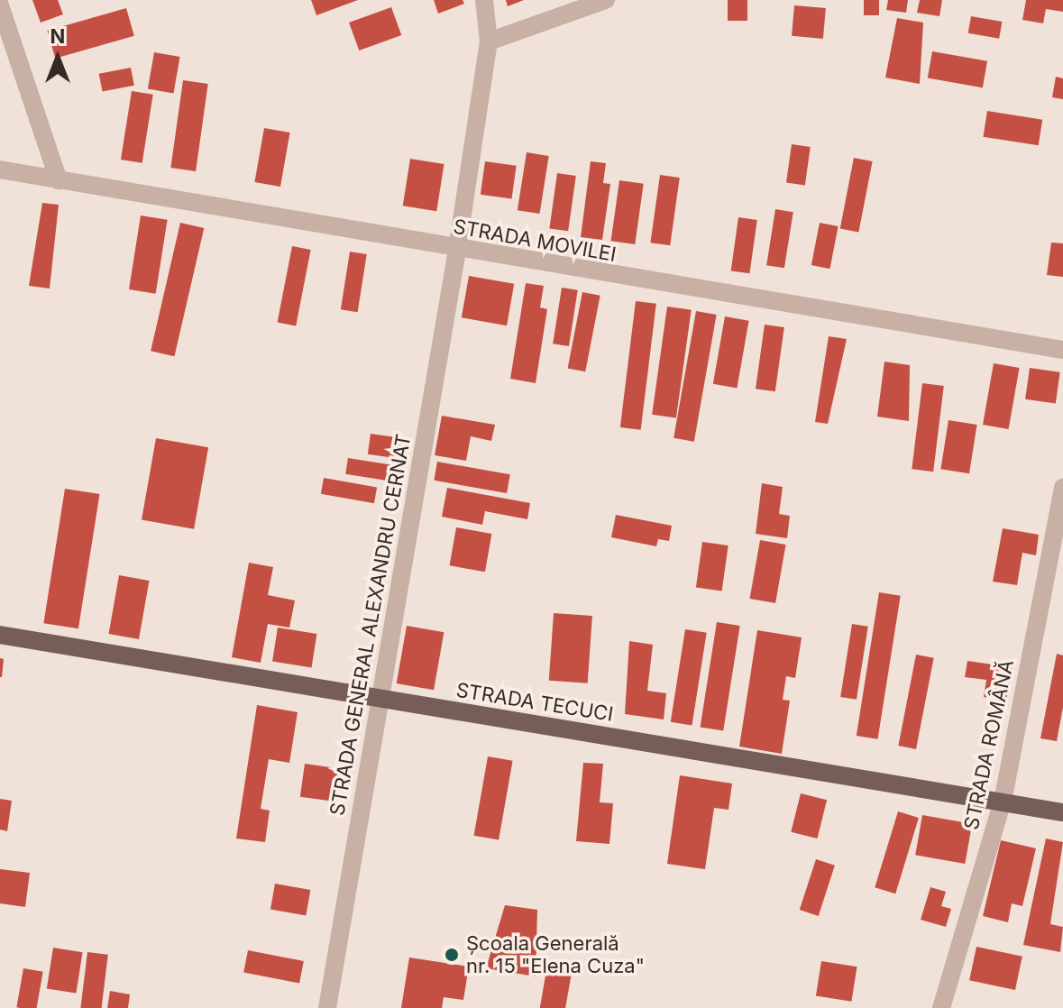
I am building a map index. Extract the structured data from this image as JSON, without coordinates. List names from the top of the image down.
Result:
{
  "streets": {
    "main road": ["STRADA TECUCI"],
    "street": ["STRADA MOVILEI", "STRADA GENERAL ALEXANDRU CERNAT", "STRADA ROMÂNĂ"]
  },
  "crossings": [
    ["STRADA MOVILEI", "STRADA GENERAL ALEXANDRU CERNAT"],
    ["STRADA GENERAL ALEXANDRU CERNAT", "STRADA TECUCI"],
    ["STRADA TECUCI", "STRADA ROMÂNĂ"]
  ],
  "places": ["Școala Generală nr. 15 \"Elena Cuza\""],
  "north": "top"
}
